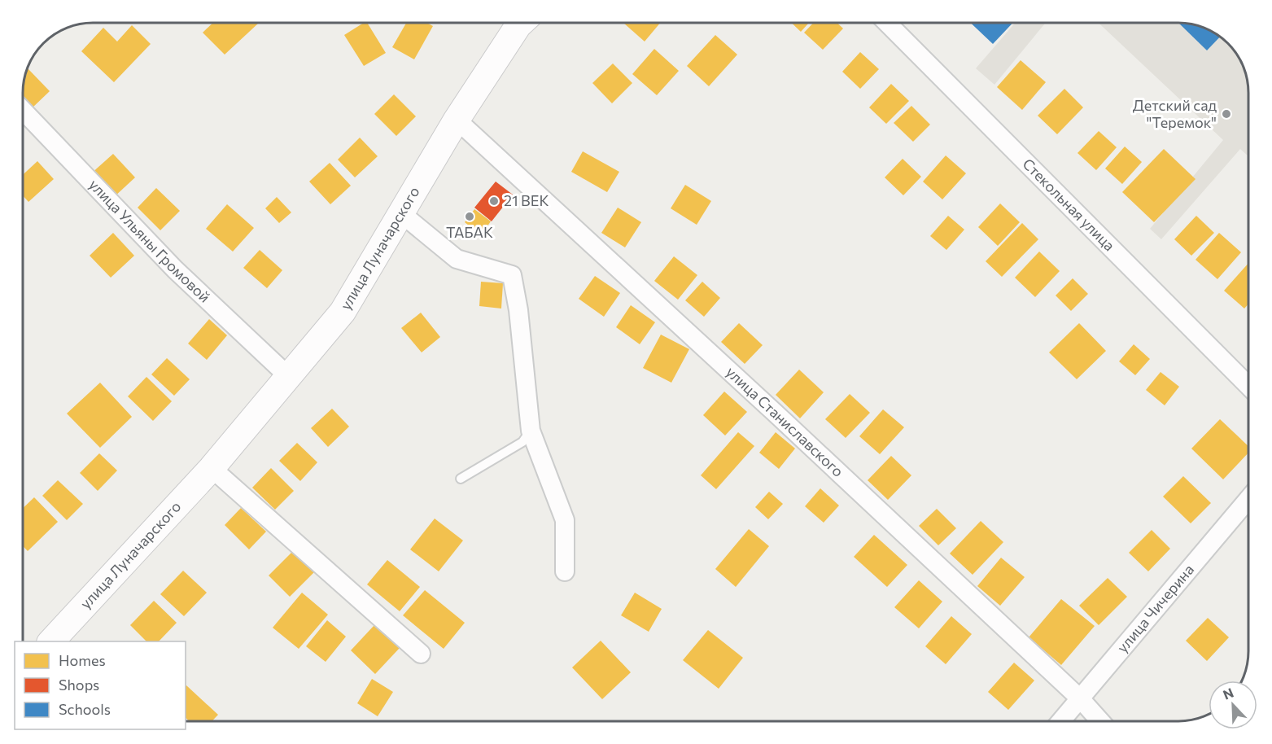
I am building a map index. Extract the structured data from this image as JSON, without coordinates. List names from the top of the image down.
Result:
{
  "streets": {
    "main road": ["улица Луначарского"],
    "street": [
      "Стекольная улица",
      "улица Ульяны Громовой",
      "улица Станиславского",
      "улица Чичерина"
    ]
  },
  "crossings": [
    ["улица Ульяны Громовой", "улица Луначарского"],
    ["улица Луначарского", "улица Станиславского"],
    ["улица Станиславского", "улица Чичерина"]
  ],
  "places": ["Детский сад \"Теремок\"", "21 ВЕК", "ТАБАК"],
  "legend": ["Homes", "Shops", "Schools"],
  "north": "top left"
}
